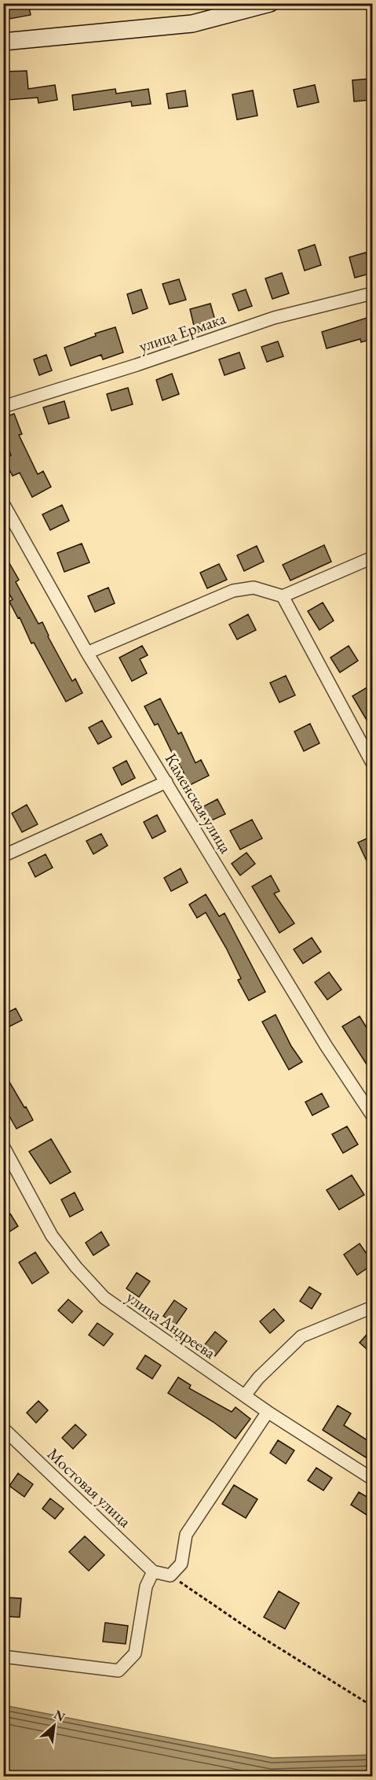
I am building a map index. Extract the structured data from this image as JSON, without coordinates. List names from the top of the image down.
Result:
{
  "streets": {
    "street": [
      "улица Ермака",
      "Каменская улица",
      "улица Андреева",
      "Мостовая улица"
    ]
  },
  "north": "top right"
}
